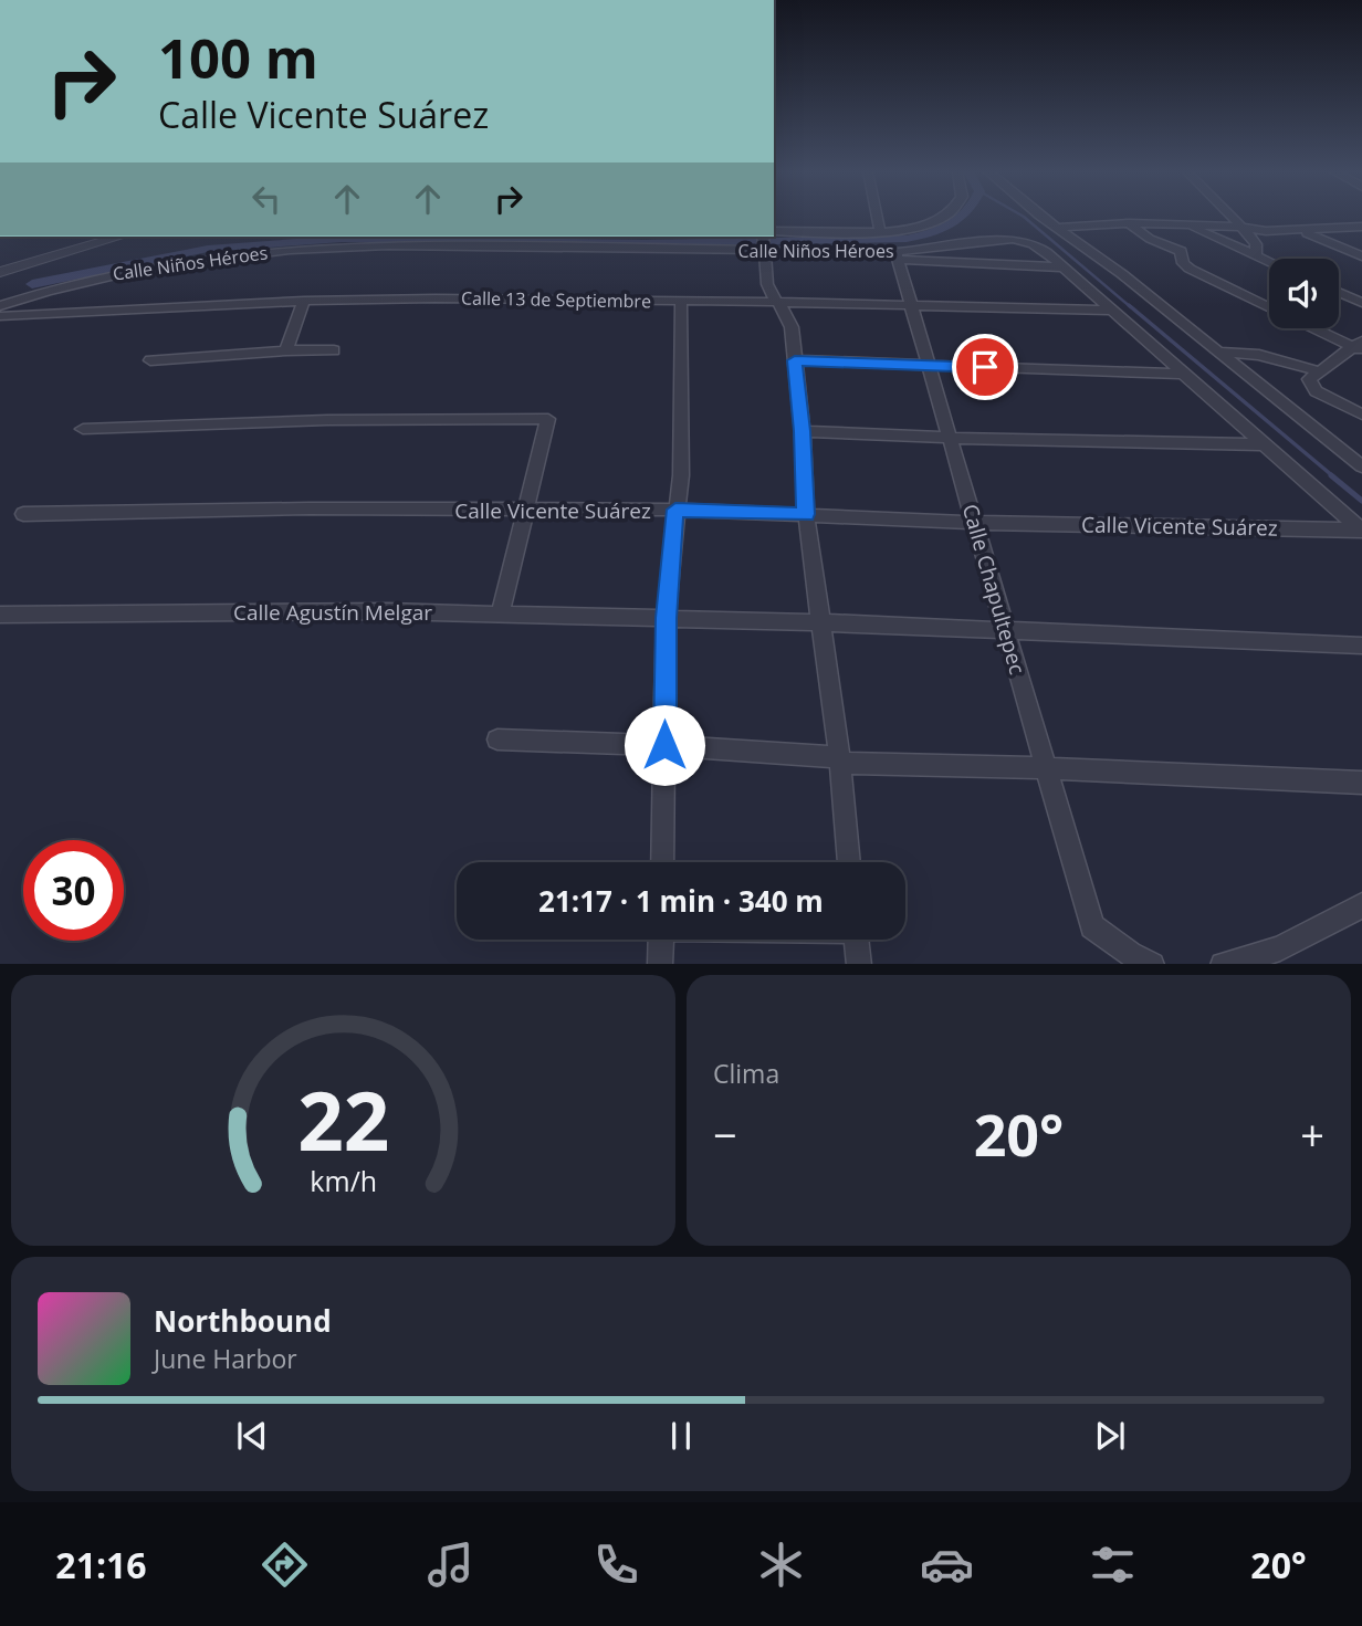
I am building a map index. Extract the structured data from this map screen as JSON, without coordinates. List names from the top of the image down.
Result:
{
  "streets": {
    "street": [
      "Calle Niños Héroes",
      "Calle 13 de Septiembre",
      "Calle Vicente Suárez",
      "Calle Chapultepec",
      "Calle Agustín Melgar"
    ]
  },
  "crossings": [
    ["Calle Niños Héroes", "Calle Chapultepec"],
    ["Calle 13 de Septiembre", "Calle Chapultepec"],
    ["Calle Vicente Suárez", "Calle Chapultepec"]
  ],
  "page": {
    "turn": ["100 m", "Calle Vicente Suárez"],
    "limit": "30",
    "trip": "21:17 · 1 min · 340 m",
    "tile": "Clima",
    "heat": ["−", "20°", "+"],
    "song": ["Northbound", "June Harbor"],
    "tabs": ["21:16", "20°"],
    "gauge": ["22", "km/h"]
  }
}
